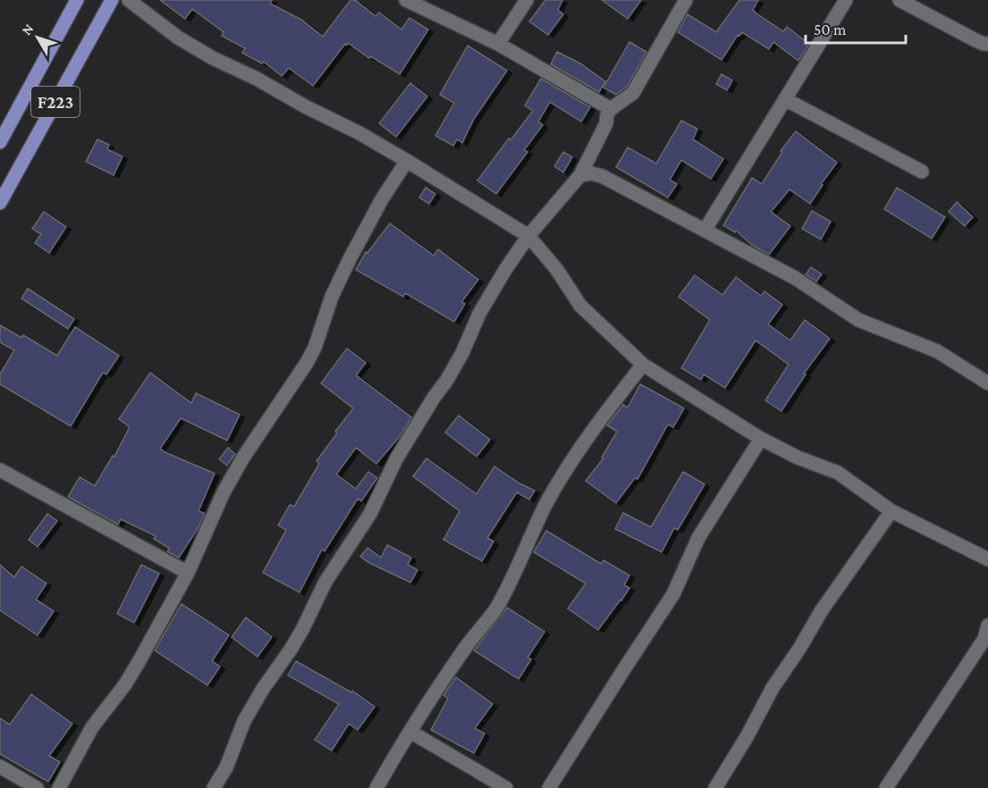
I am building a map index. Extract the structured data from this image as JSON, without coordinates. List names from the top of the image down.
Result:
{
  "streets": {
    "main road": ["F223"]
  },
  "scale_bar": "50 m",
  "north": "top left"
}
